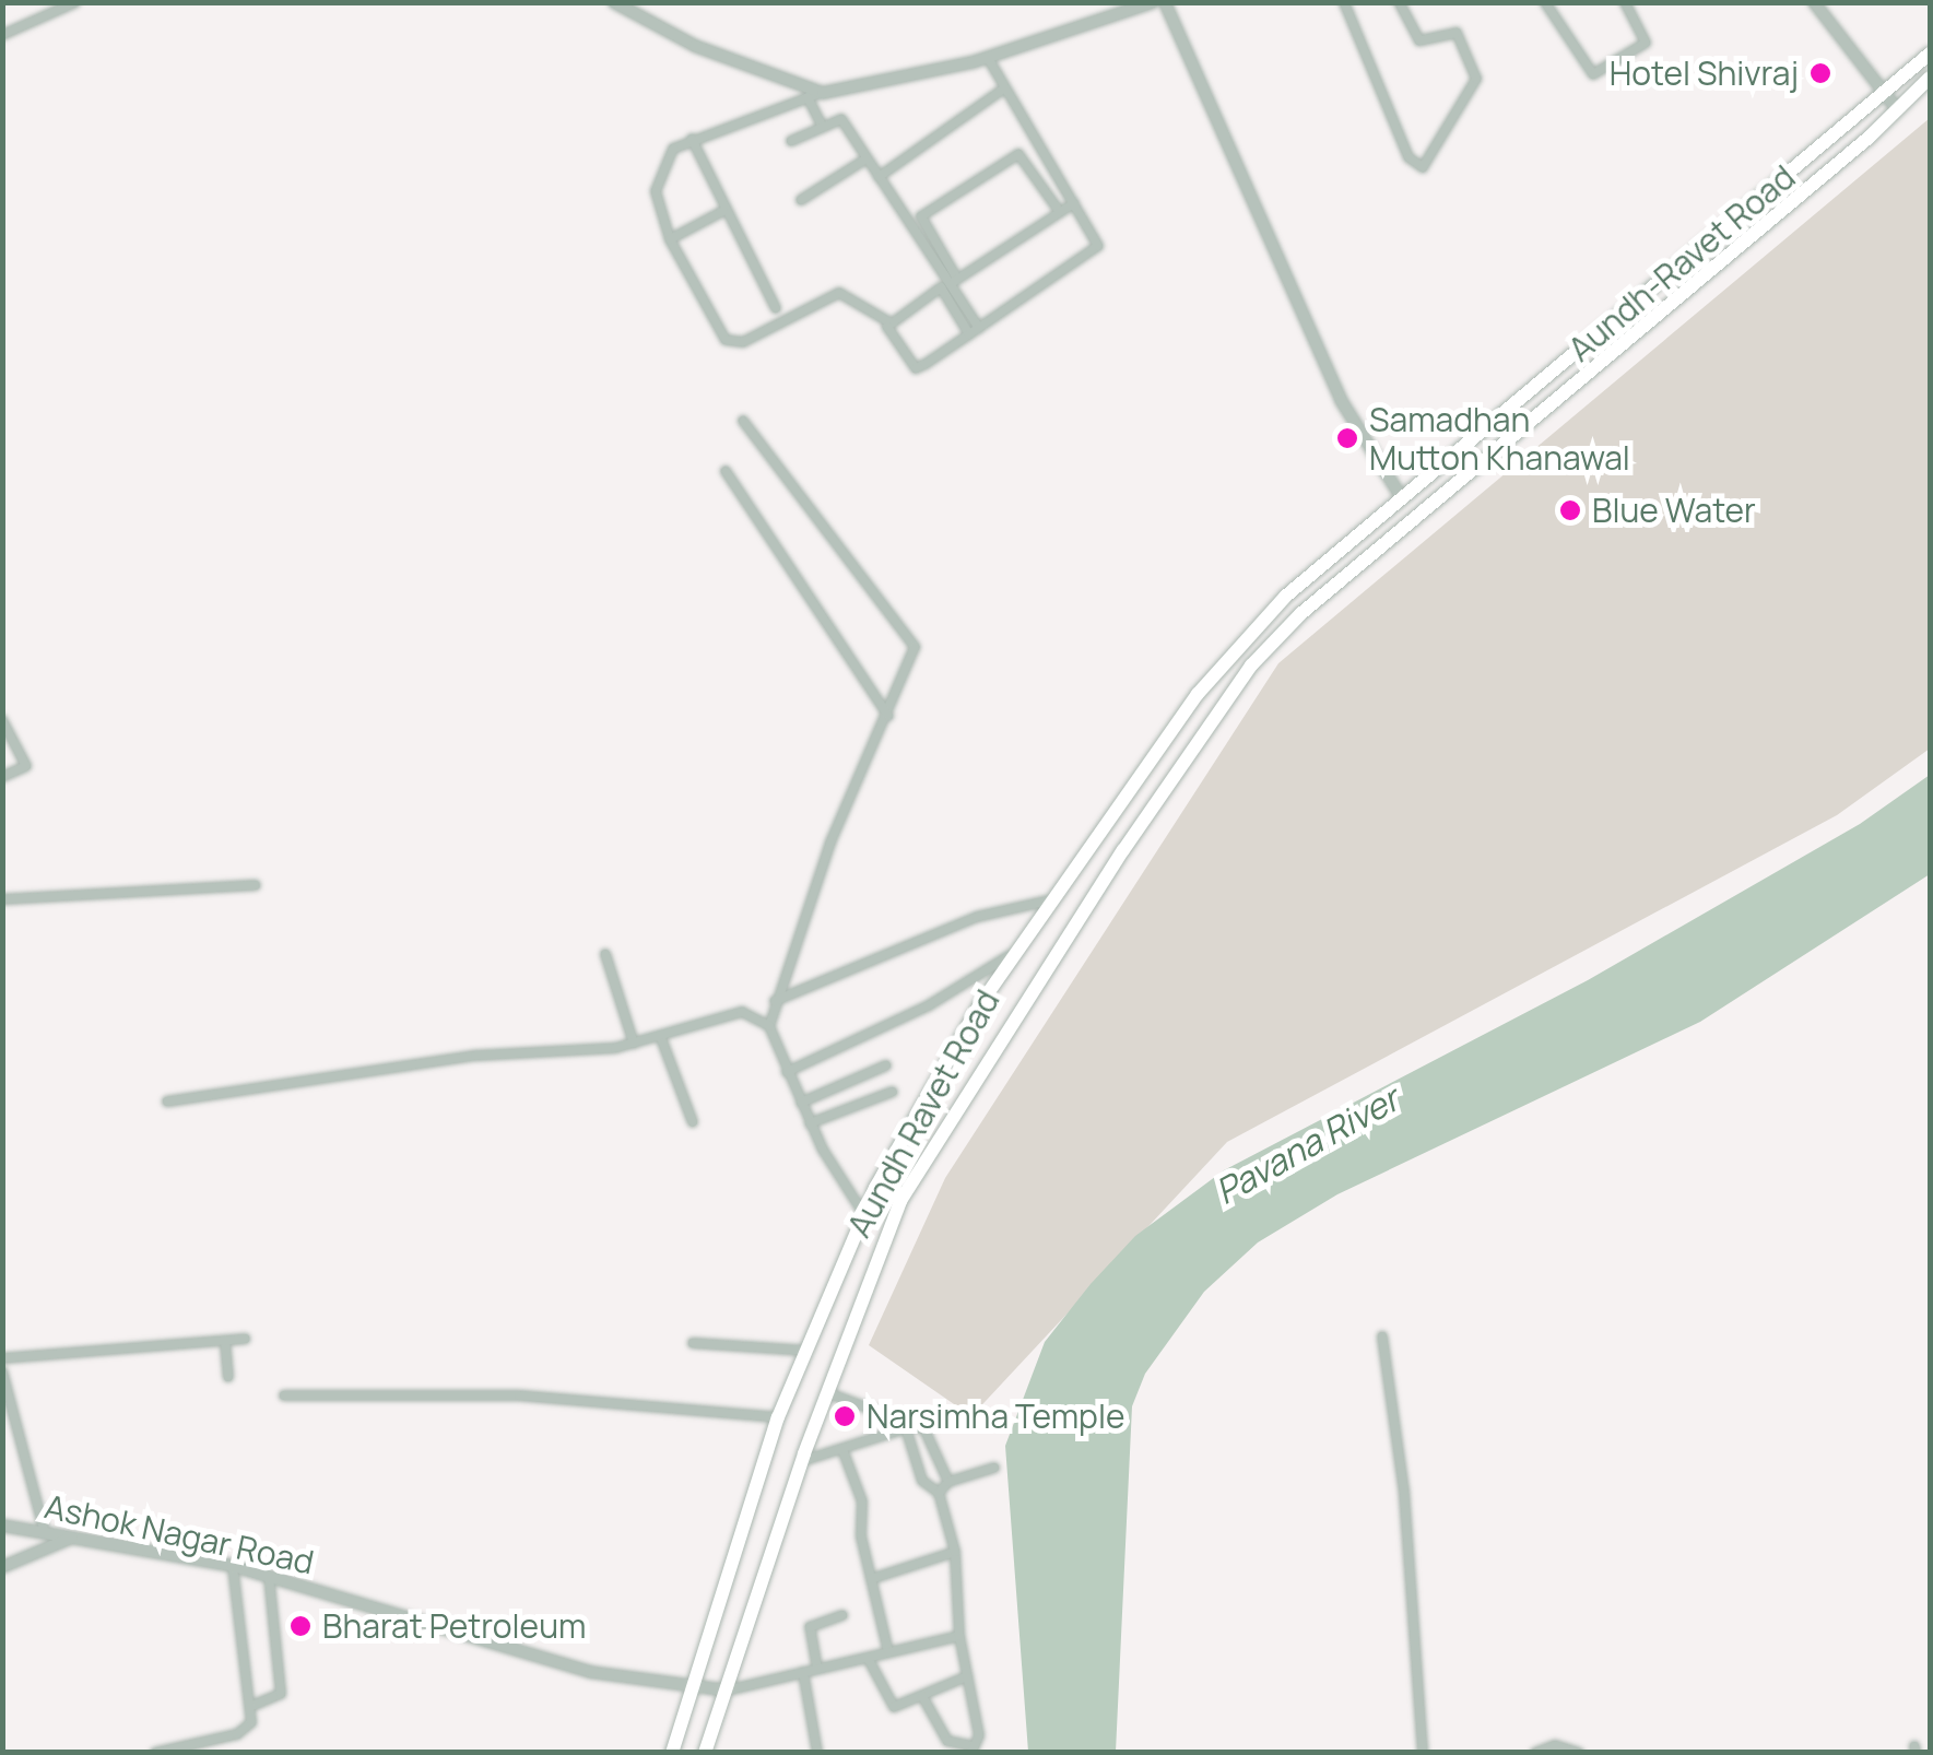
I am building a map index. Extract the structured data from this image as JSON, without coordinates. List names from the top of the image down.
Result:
{
  "streets": {
    "main road": ["Aundh-Ravet Road", "Aundh Ravet Road"],
    "street": ["Ashok Nagar Road"]
  },
  "crossings": [
    ["Aundh-Ravet Road", "Aundh Ravet Road"],
    ["Aundh Ravet Road", "Ashok Nagar Road"]
  ],
  "water": ["Pavana River"],
  "places": [
    "Hotel Shivraj",
    "Samadhan Mutton Khanawal",
    "Blue Water",
    "Narsimha Temple",
    "Bharat Petroleum"
  ]
}
